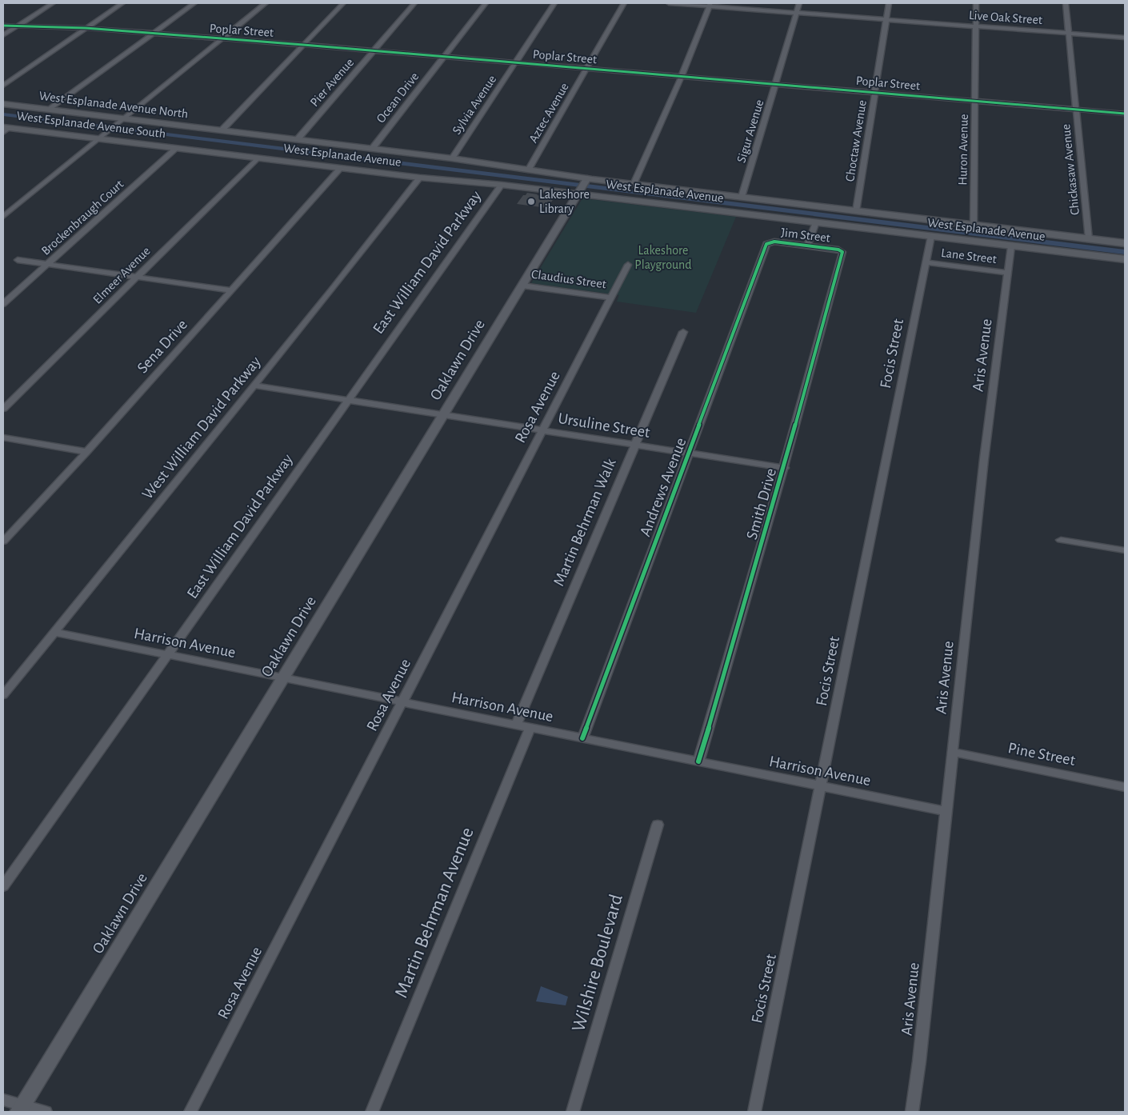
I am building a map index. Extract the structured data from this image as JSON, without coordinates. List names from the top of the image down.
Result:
{
  "streets": {
    "main road": ["West Esplanade Avenue North", "West Esplanade Avenue South", "West Esplanade Avenue"],
    "street": [
      "Live Oak Street",
      "Poplar Street",
      "Pier Avenue",
      "Ocean Drive",
      "Sylvia Avenue",
      "Aztec Avenue",
      "Sigur Avenue",
      "Choctaw Avenue",
      "Huron Avenue",
      "Chickasaw Avenue",
      "Brockenbraugh Court",
      "Jim Street",
      "Lane Street",
      "East William David Parkway",
      "Elmeer Avenue",
      "Claudius Street",
      "Sena Drive",
      "Focis Street",
      "Aris Avenue",
      "Oaklawn Drive",
      "Rosa Avenue",
      "Ursuline Street",
      "West William David Parkway",
      "Andrews Avenue",
      "Smith Drive",
      "Martin Behrman Walk",
      "Harrison Avenue",
      "Pine Street",
      "Martin Behrman Avenue",
      "Wilshire Boulevard"
    ]
  },
  "crossings": [
    ["Live Oak Street", "Sigur Avenue"],
    ["Live Oak Street", "Choctaw Avenue"],
    ["Live Oak Street", "Huron Avenue"],
    ["Live Oak Street", "Chickasaw Avenue"],
    ["Poplar Street", "Pier Avenue"],
    ["Poplar Street", "Ocean Drive"],
    ["Poplar Street", "Sylvia Avenue"],
    ["Poplar Street", "Aztec Avenue"],
    ["Poplar Street", "Sigur Avenue"],
    ["Poplar Street", "Choctaw Avenue"],
    ["Poplar Street", "Huron Avenue"],
    ["Poplar Street", "Chickasaw Avenue"],
    ["Pier Avenue", "West Esplanade Avenue"],
    ["Ocean Drive", "West Esplanade Avenue"],
    ["West Esplanade Avenue North", "West Esplanade Avenue"],
    ["Sylvia Avenue", "West Esplanade Avenue"],
    ["Aztec Avenue", "West Esplanade Avenue"],
    ["West Esplanade Avenue South", "West Esplanade Avenue"],
    ["West Esplanade Avenue South", "Brockenbraugh Court"],
    ["Sigur Avenue", "West Esplanade Avenue"],
    ["Choctaw Avenue", "West Esplanade Avenue"],
    ["Huron Avenue", "West Esplanade Avenue"],
    ["West Esplanade Avenue", "Chickasaw Avenue"],
    ["West Esplanade Avenue", "Brockenbraugh Court"],
    ["West Esplanade Avenue", "East William David Parkway"],
    ["West Esplanade Avenue", "Elmeer Avenue"],
    ["West Esplanade Avenue", "Sena Drive"],
    ["West Esplanade Avenue", "Focis Street"],
    ["West Esplanade Avenue", "Aris Avenue"],
    ["West Esplanade Avenue", "Oaklawn Drive"],
    ["West Esplanade Avenue", "West William David Parkway"],
    ["Jim Street", "Andrews Avenue"],
    ["Jim Street", "Smith Drive"],
    ["Lane Street", "Focis Street"],
    ["Lane Street", "Aris Avenue"],
    ["East William David Parkway", "Ursuline Street"],
    ["East William David Parkway", "Harrison Avenue"],
    ["Claudius Street", "Oaklawn Drive"],
    ["Claudius Street", "Rosa Avenue"],
    ["Focis Street", "Harrison Avenue"],
    ["Aris Avenue", "Harrison Avenue"],
    ["Aris Avenue", "Pine Street"],
    ["Oaklawn Drive", "Ursuline Street"],
    ["Oaklawn Drive", "Harrison Avenue"],
    ["Rosa Avenue", "Ursuline Street"],
    ["Rosa Avenue", "Harrison Avenue"],
    ["Ursuline Street", "West William David Parkway"],
    ["Ursuline Street", "Andrews Avenue"],
    ["Ursuline Street", "Smith Drive"],
    ["Ursuline Street", "Martin Behrman Walk"],
    ["West William David Parkway", "Harrison Avenue"],
    ["Andrews Avenue", "Harrison Avenue"],
    ["Smith Drive", "Harrison Avenue"],
    ["Martin Behrman Walk", "Harrison Avenue"],
    ["Harrison Avenue", "Martin Behrman Avenue"]
  ],
  "parks": ["Lakeshore Playground"],
  "places": ["Lakeshore Library"]
}
